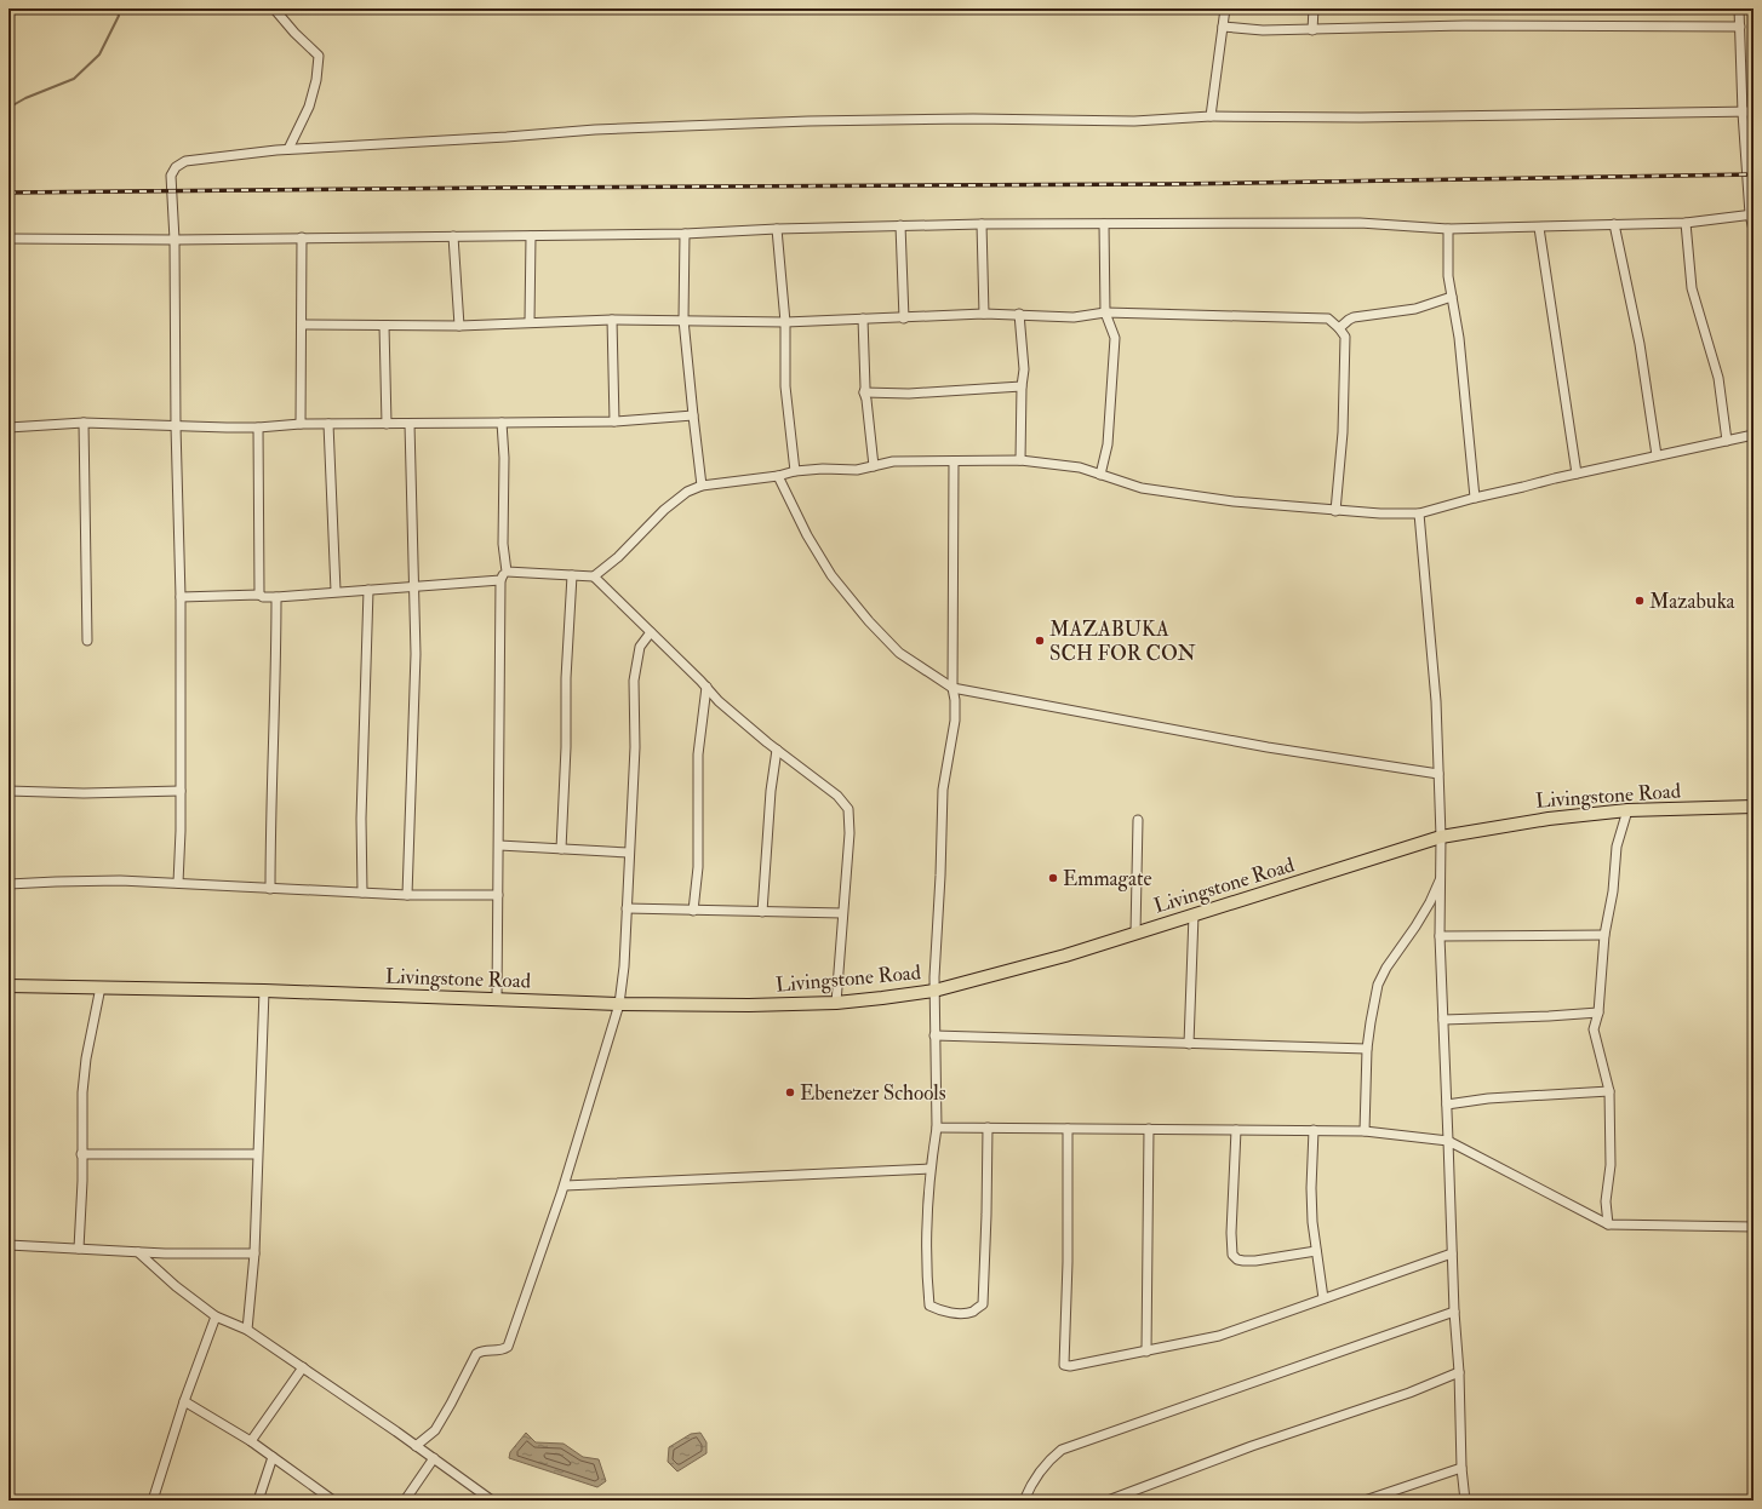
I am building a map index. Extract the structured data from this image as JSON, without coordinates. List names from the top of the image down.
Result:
{
  "streets": {
    "highway": ["Livingstone Road"]
  },
  "places": [
    "Mazabuka",
    "MAZABUKA SCH FOR CON",
    "Emmagate",
    "Ebenezer Schools"
  ]
}
